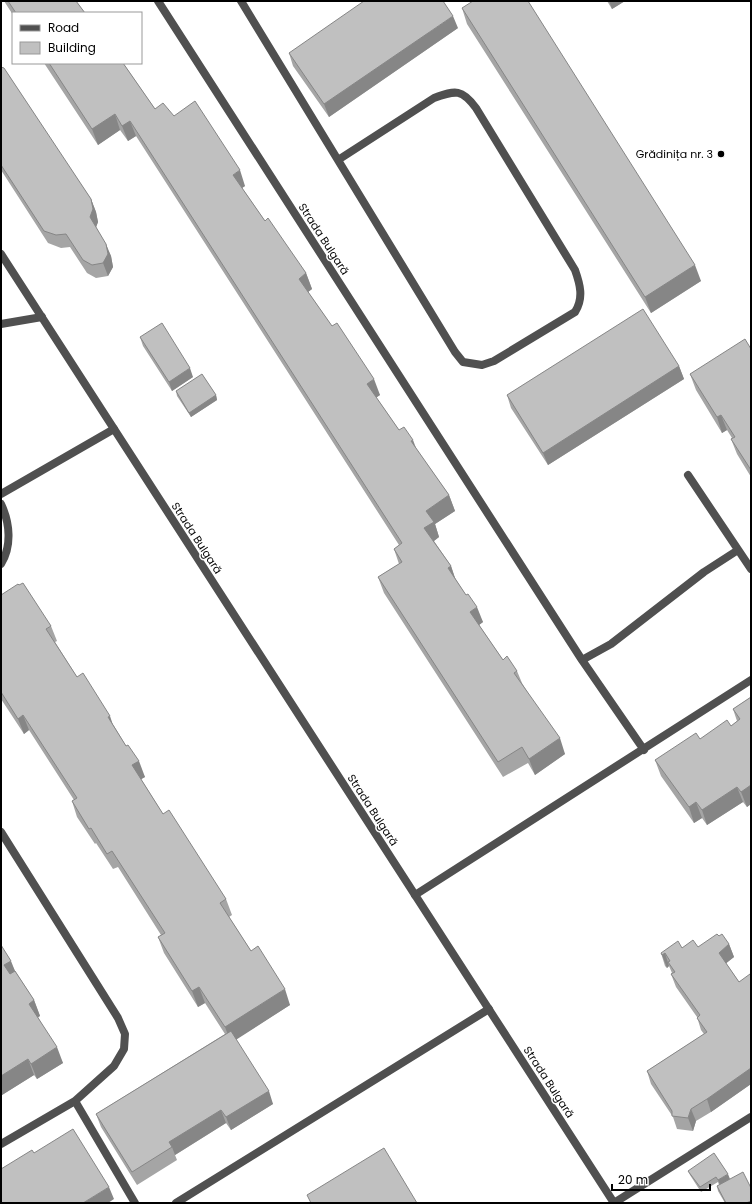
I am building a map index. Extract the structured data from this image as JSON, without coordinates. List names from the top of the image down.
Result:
{
  "streets": {
    "street": ["Strada Bulgară"]
  },
  "places": ["Grădinița nr. 3"],
  "legend": ["Road", "Building"],
  "scale_bar": "20 m"
}
